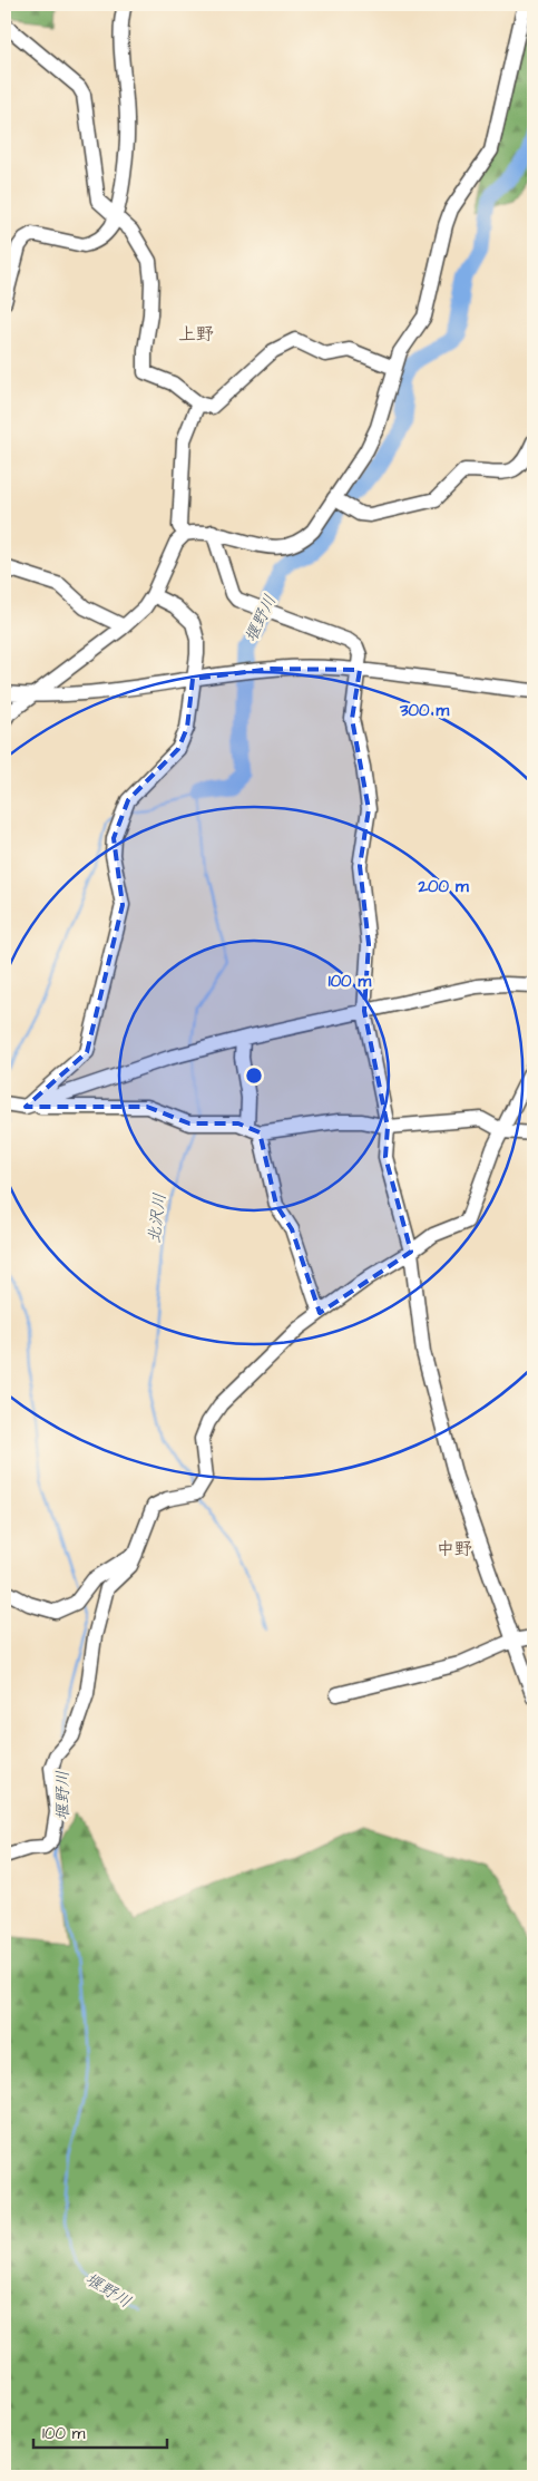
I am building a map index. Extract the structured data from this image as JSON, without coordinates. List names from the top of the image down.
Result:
{
  "districts": ["上野", "中野"],
  "water": ["堰野川", "北沢川"],
  "scale_bar": "100 m",
  "rings": ["300 m", "200 m", "100 m"]
}
